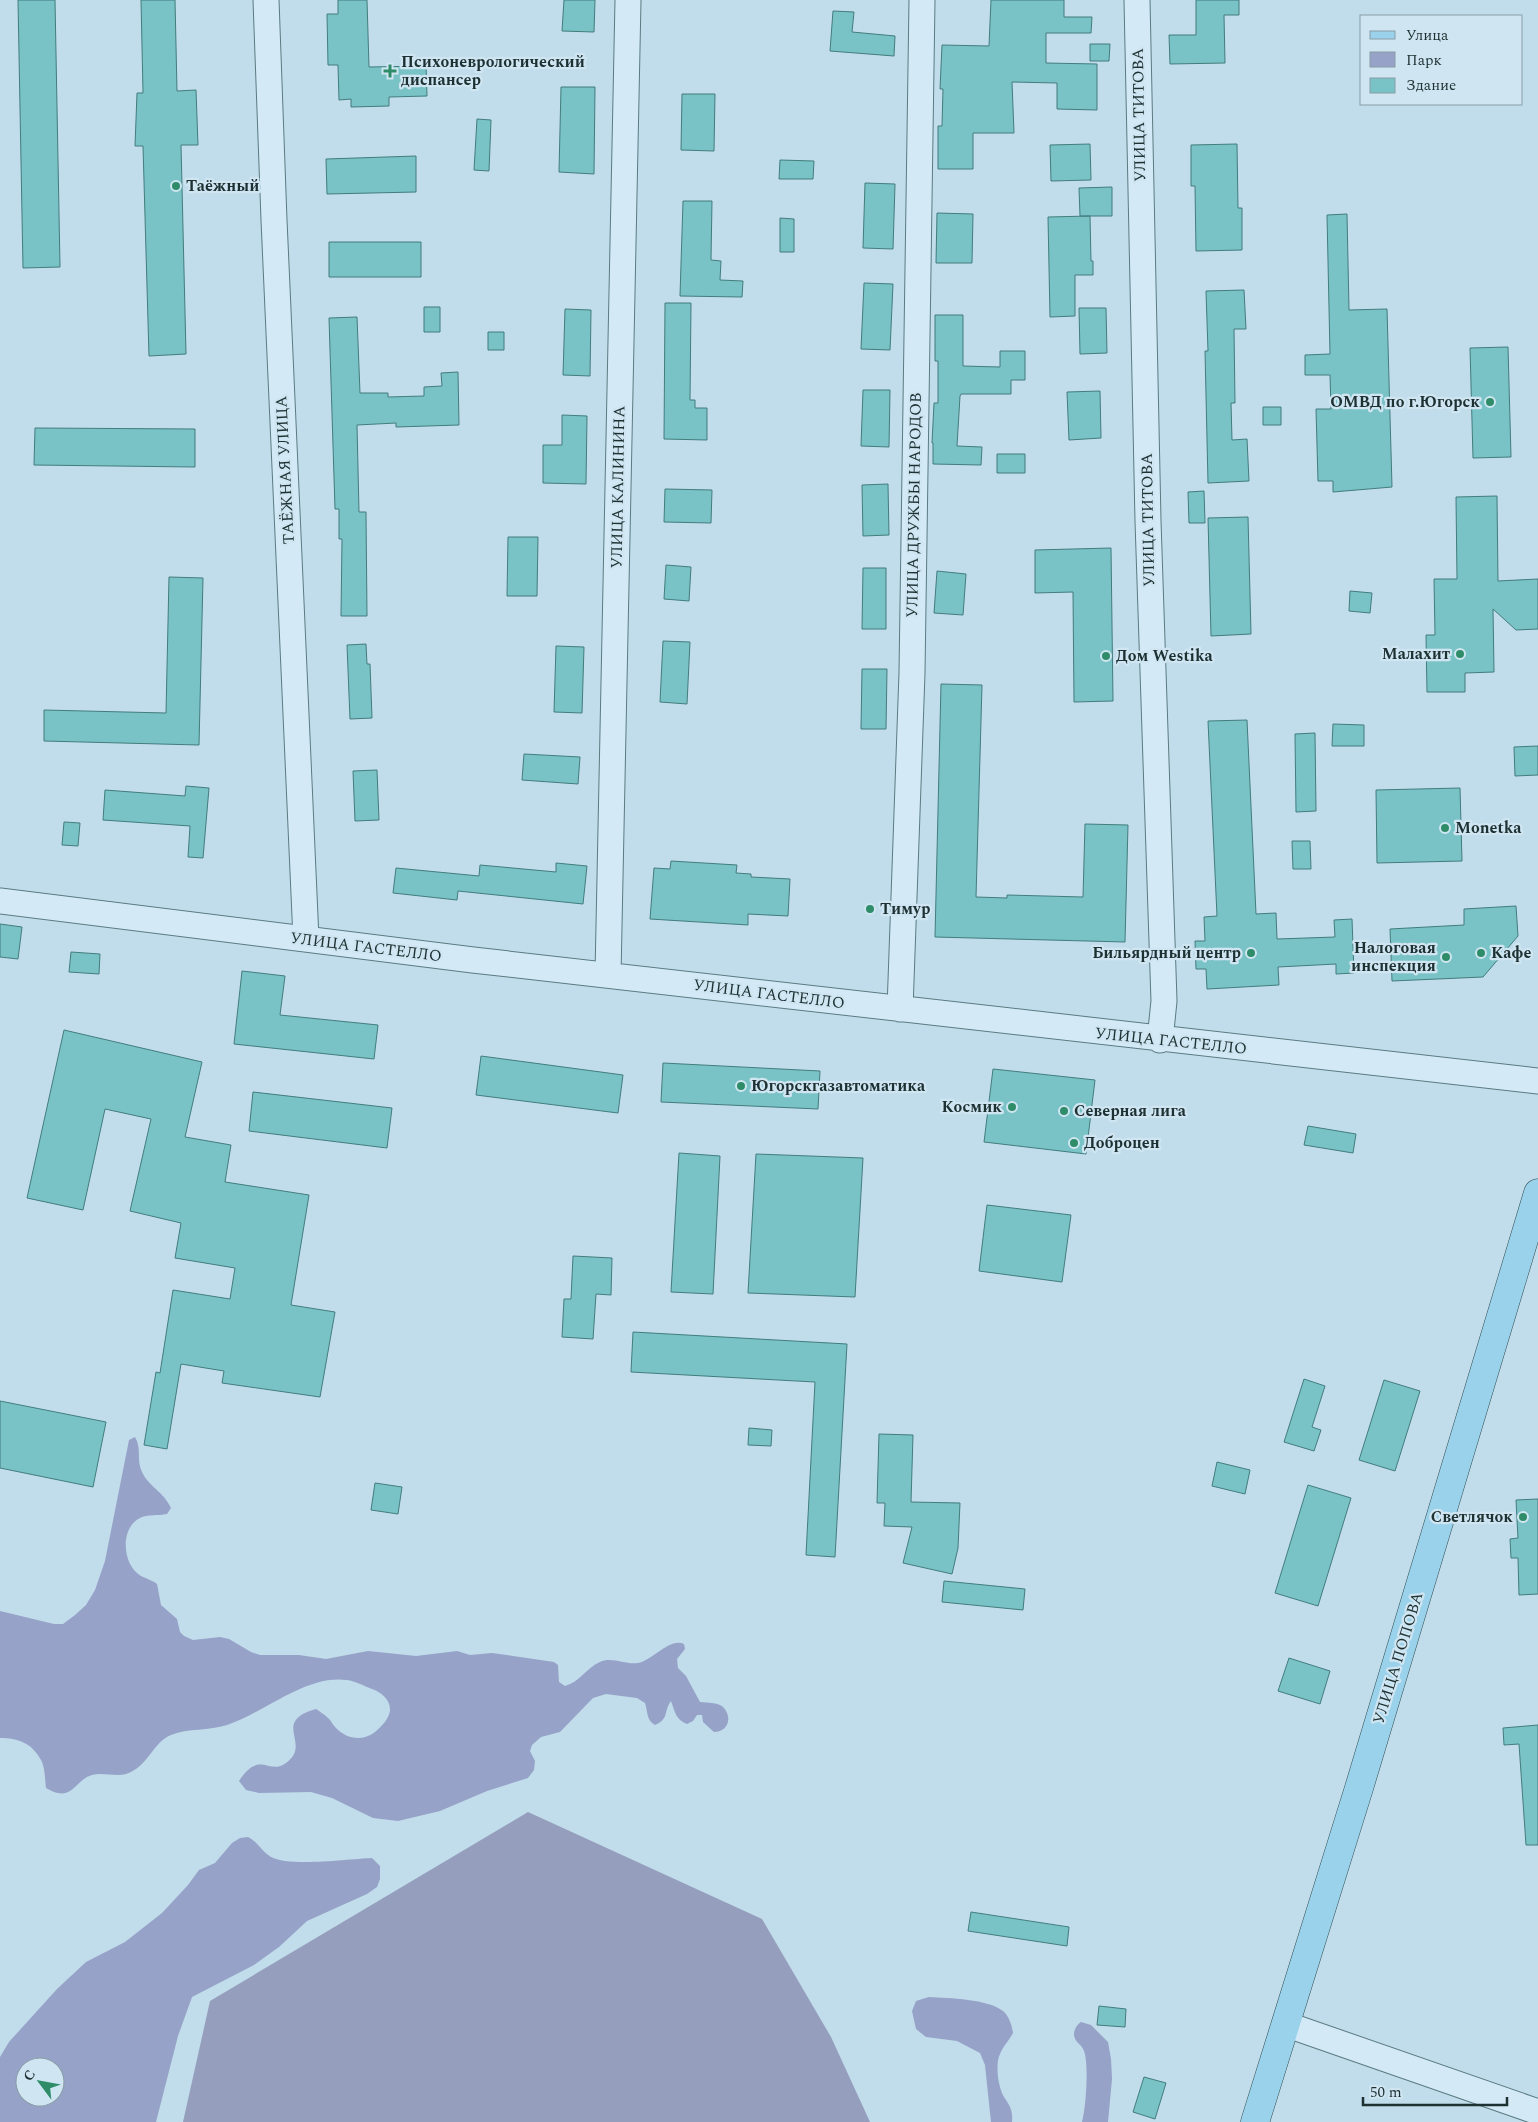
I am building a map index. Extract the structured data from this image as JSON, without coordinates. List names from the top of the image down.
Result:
{
  "streets": {
    "main road": ["УЛИЦА ПОПОВА"],
    "street": [
      "УЛИЦА ТИТОВА",
      "ТАЁЖНАЯ УЛИЦА",
      "УЛИЦА КАЛИНИНА",
      "УЛИЦА ДРУЖБЫ НАРОДОВ",
      "УЛИЦА ГАСТЕЛЛО"
    ]
  },
  "crossings": [
    ["УЛИЦА ТИТОВА", "УЛИЦА ГАСТЕЛЛО"],
    ["ТАЁЖНАЯ УЛИЦА", "УЛИЦА ГАСТЕЛЛО"],
    ["УЛИЦА КАЛИНИНА", "УЛИЦА ГАСТЕЛЛО"],
    ["УЛИЦА ДРУЖБЫ НАРОДОВ", "УЛИЦА ГАСТЕЛЛО"]
  ],
  "places": {
    "health": ["Психоневрологический диспансер"],
    "other": [
      "Таёжный",
      "ОМВД по г.Югорск",
      "Малахит",
      "Дом Westika",
      "Monetka",
      "Тимур",
      "Бильярдный центр",
      "Кафе",
      "Налоговая инспекция",
      "Югорскгазавтоматика",
      "Космик",
      "Северная лига",
      "Доброцен",
      "Светлячок"
    ]
  },
  "legend": ["Улица", "Парк", "Здание"],
  "scale_bar": "50 m",
  "north": "top left"
}
